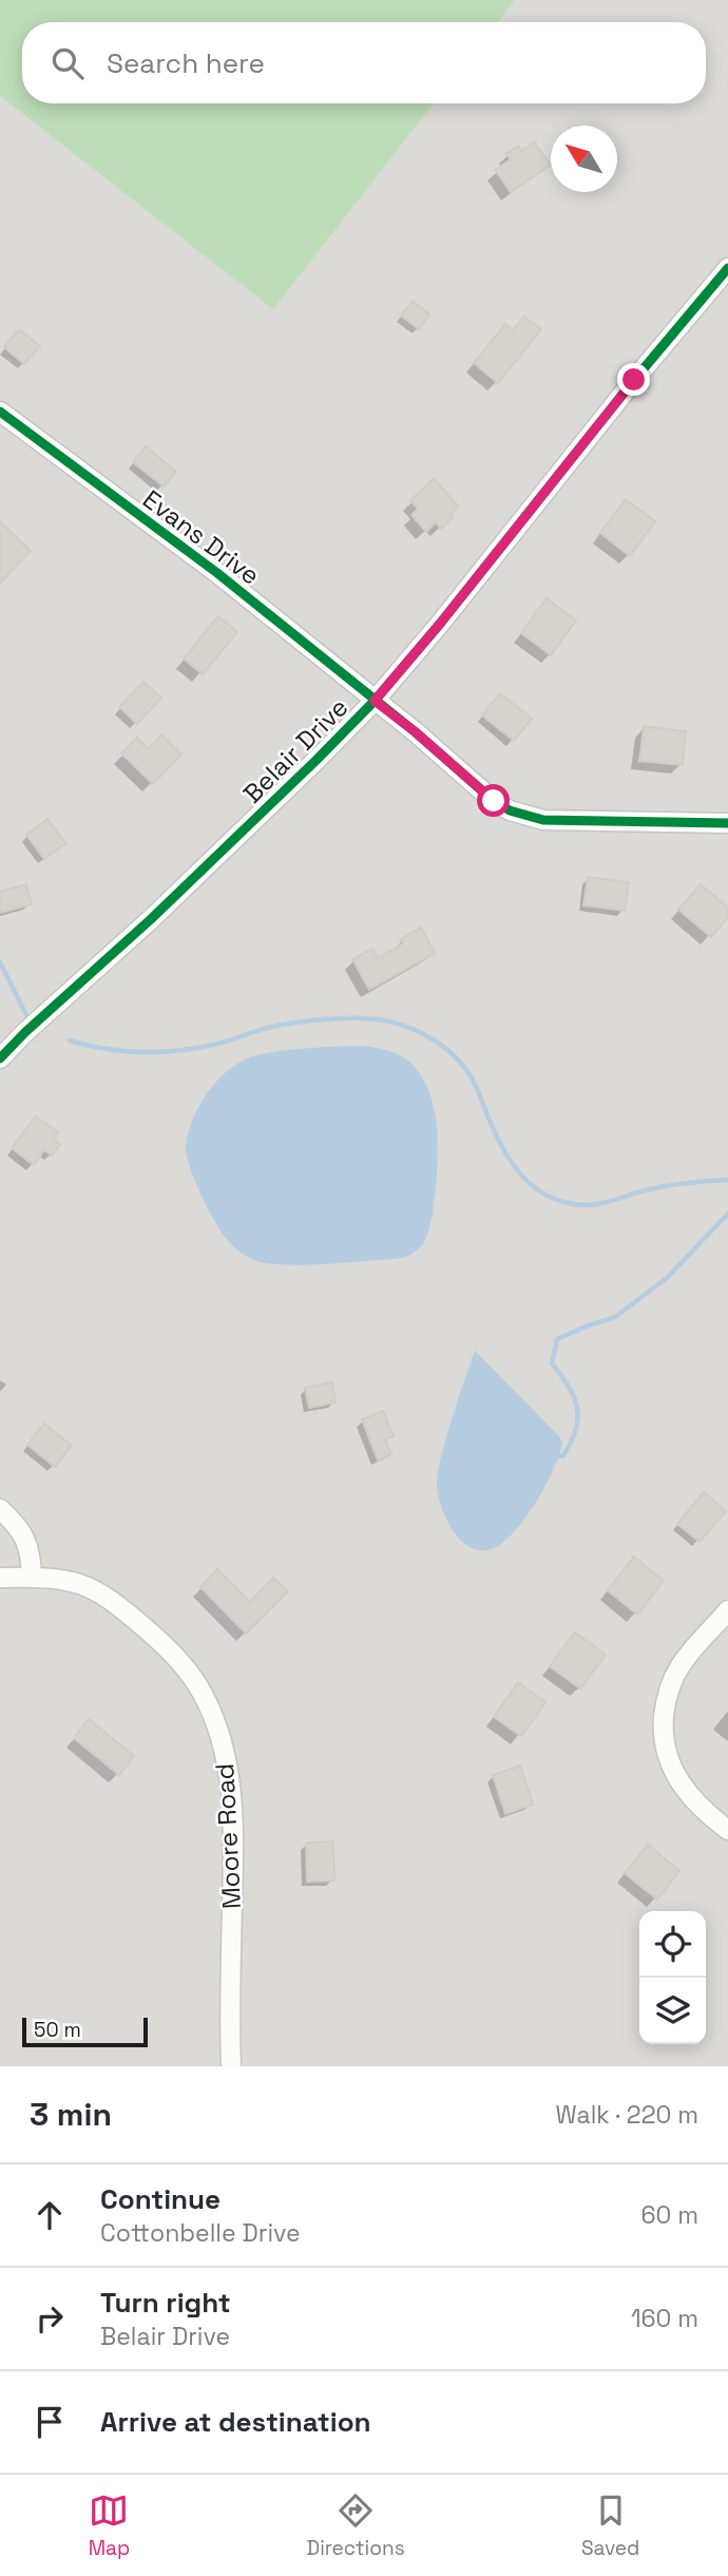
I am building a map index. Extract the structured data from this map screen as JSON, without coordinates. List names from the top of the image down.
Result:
{
  "streets": {
    "street": ["Evans Drive", "Belair Drive", "Moore Road"]
  },
  "crossings": [
    ["Evans Drive", "Belair Drive"]
  ],
  "scale_bar": "50 m",
  "north": "top left",
  "page": {
    "search": "Search here",
    "scale": "50 m",
    "heading": ["3 min", "Walk · 220 m"],
    "list": [
      ["Continue", "Cottonbelle Drive", "60 m"],
      ["Turn right", "Belair Drive", "160 m"],
      "Arrive at destination"
    ],
    "nav": ["Map", "Directions", "Saved"]
  }
}
